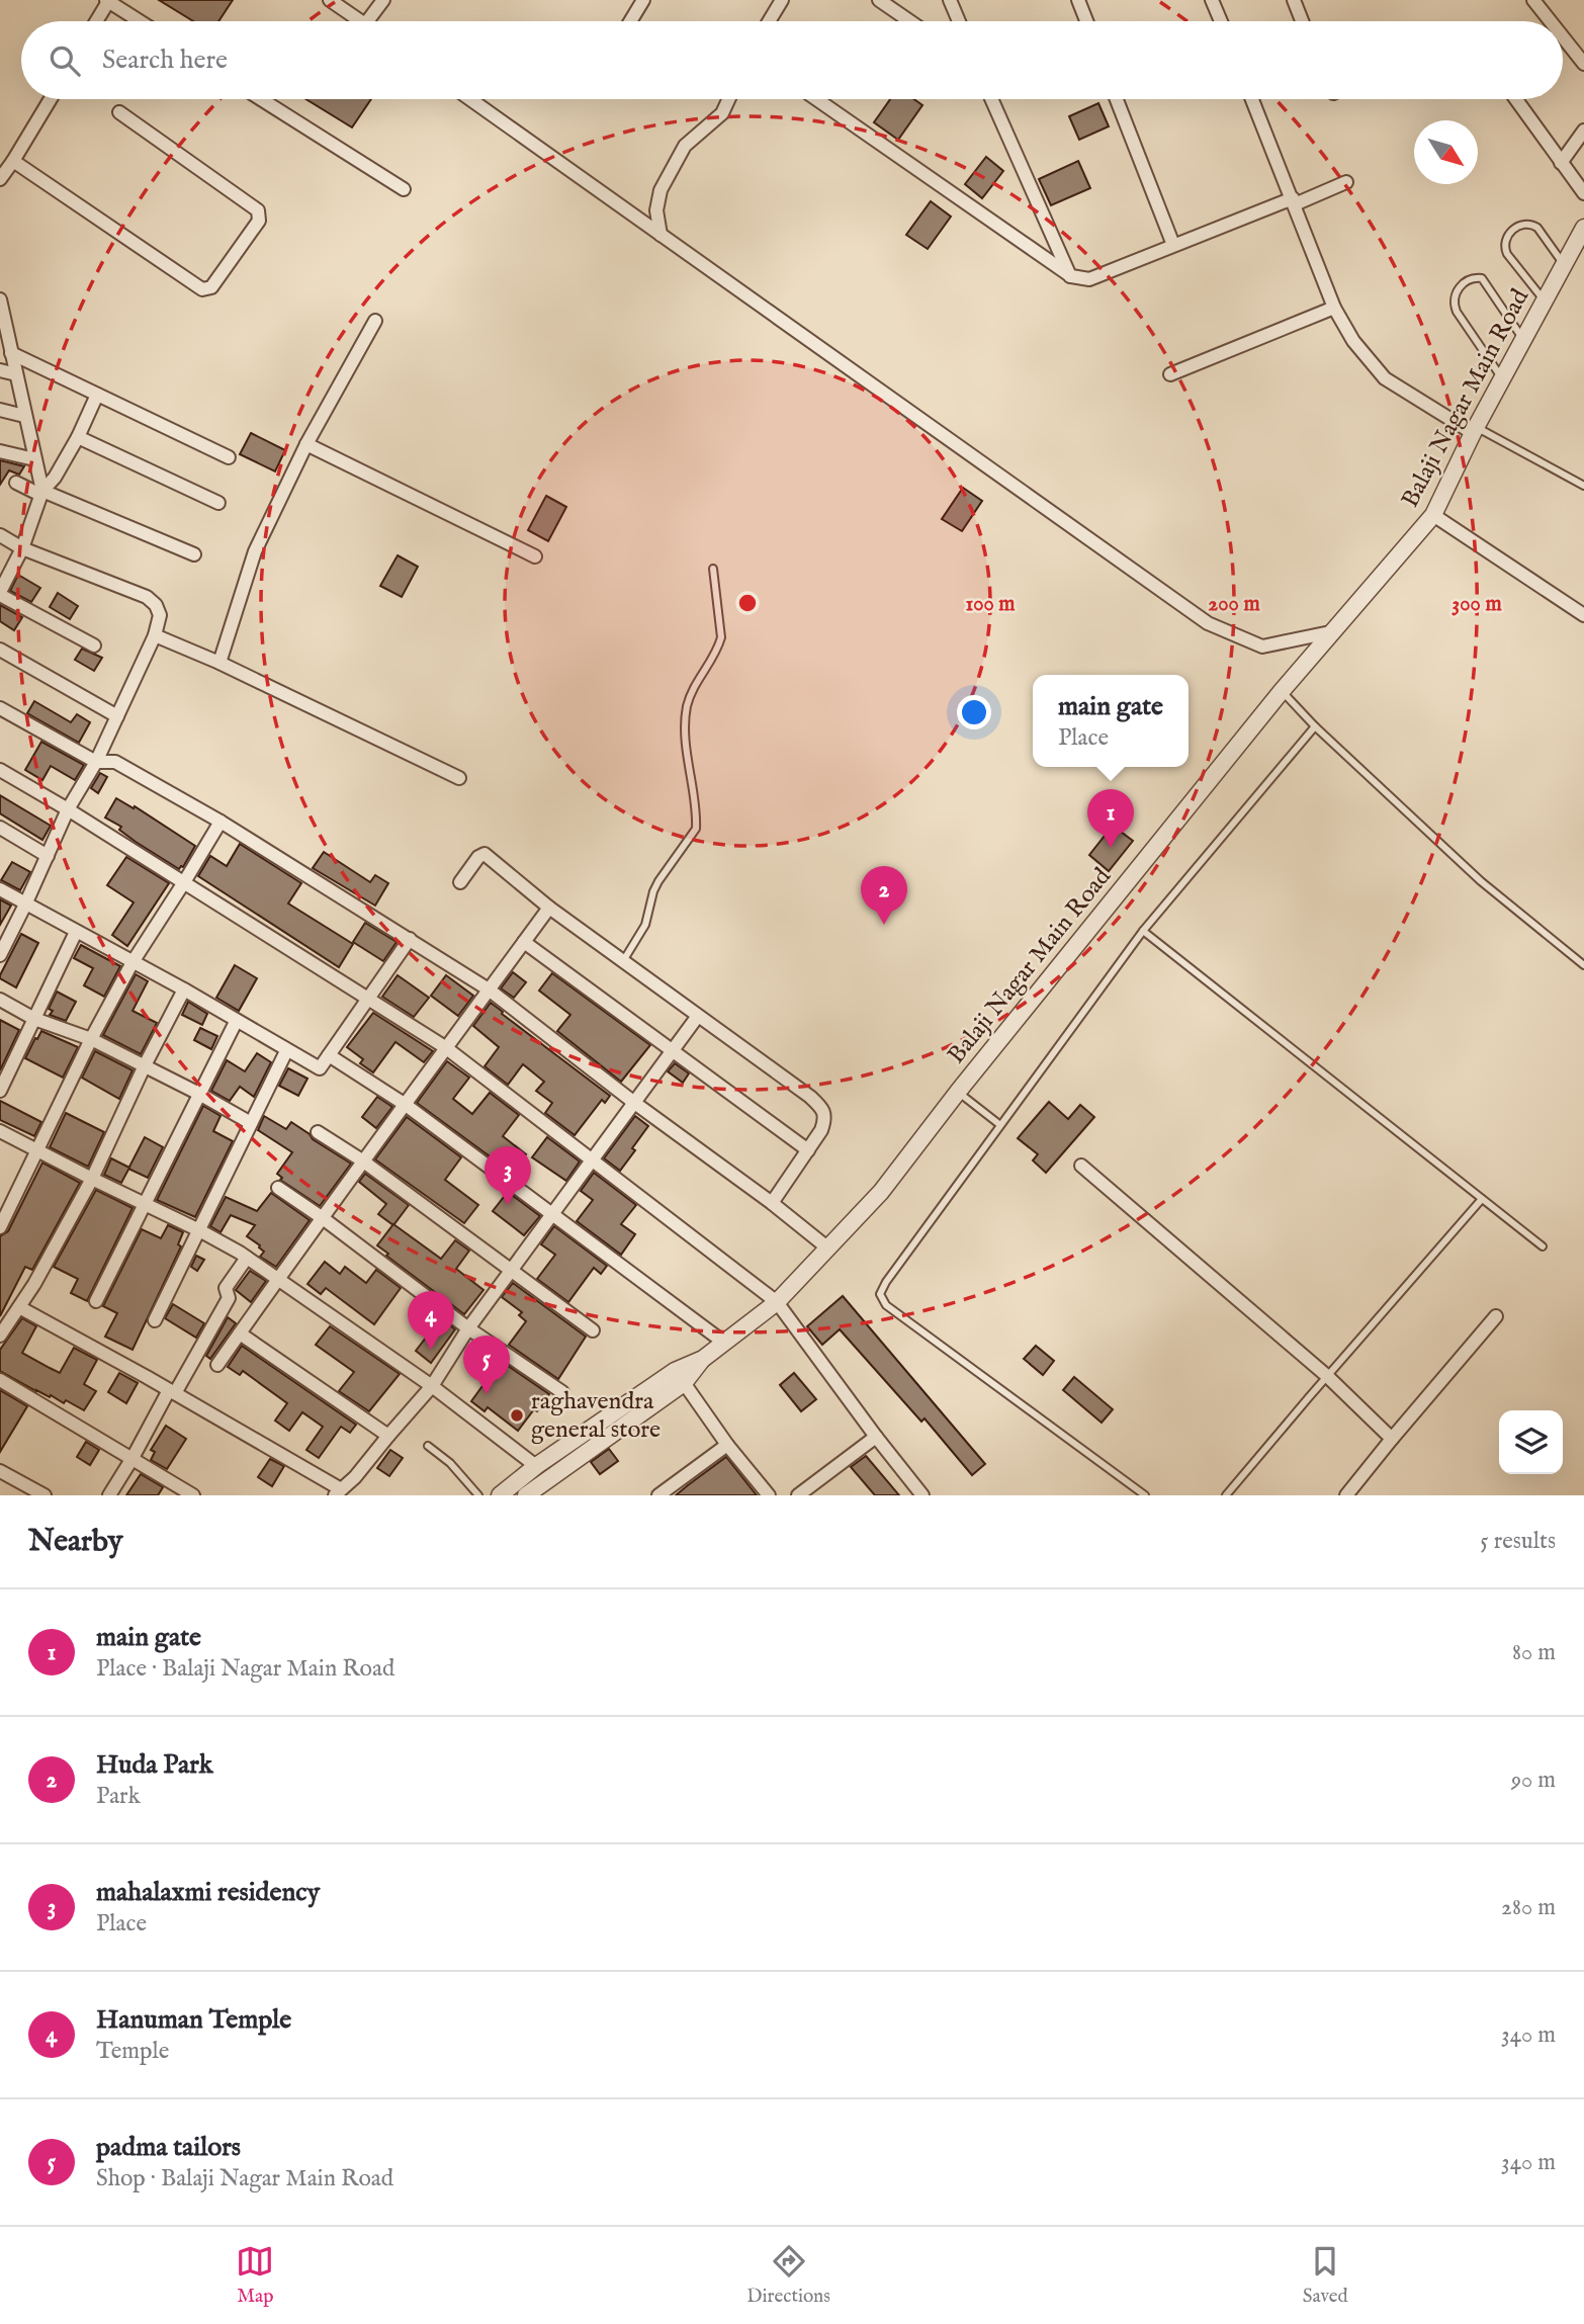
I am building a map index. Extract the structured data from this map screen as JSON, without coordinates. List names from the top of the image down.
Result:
{
  "streets": {
    "street": ["Balaji Nagar Main Road"]
  },
  "places": ["raghavendra general store"],
  "north": "bottom right",
  "page": {
    "search": "Search here",
    "popup": ["main gate", "Place"],
    "pins": [
      "1",
      "2",
      "3",
      "4",
      "5"
    ],
    "heading": ["Nearby", "5 results"],
    "list": [
      {
        "mark": "1",
        "name": "main gate",
        "note": "Place · Balaji Nagar Main Road",
        "value": "80 m"
      },
      {
        "mark": "2",
        "name": "Huda Park",
        "note": "Park",
        "value": "90 m"
      },
      {
        "mark": "3",
        "name": "mahalaxmi residency",
        "note": "Place",
        "value": "280 m"
      },
      {
        "mark": "4",
        "name": "Hanuman Temple",
        "note": "Temple",
        "value": "340 m"
      },
      {
        "mark": "5",
        "name": "padma tailors",
        "note": "Shop · Balaji Nagar Main Road",
        "value": "340 m"
      }
    ],
    "nav": ["Map", "Directions", "Saved"]
  },
  "rings": ["100 m", "200 m", "300 m"]
}
